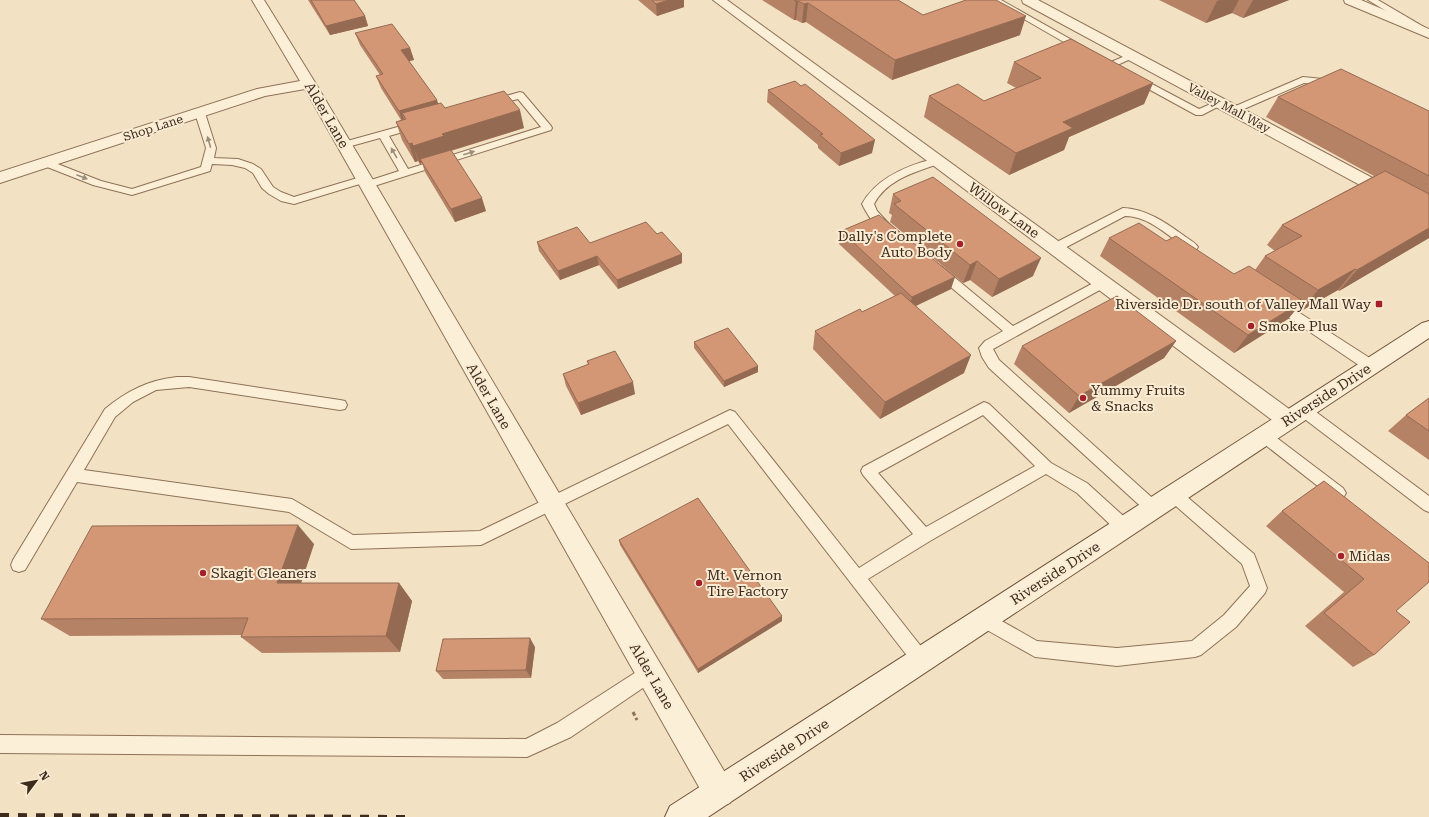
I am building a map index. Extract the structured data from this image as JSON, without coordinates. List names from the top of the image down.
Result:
{
  "streets": {
    "street": [
      "Valley Mall Way",
      "Alder Lane",
      "Shop Lane",
      "Willow Lane",
      "Riverside Drive"
    ]
  },
  "crossings": [
    ["Alder Lane", "Shop Lane"],
    ["Alder Lane", "Riverside Drive"],
    ["Willow Lane", "Riverside Drive"]
  ],
  "places": {
    "other": [
      "Dally's Complete Auto Body",
      "Smoke Plus",
      "Yummy Fruits & Snacks",
      "Midas",
      "Skagit Gleaners",
      "Mt. Vernon Tire Factory"
    ],
    "transit": ["Riverside Dr. south of Valley Mall Way"]
  },
  "north": "top right"
}
